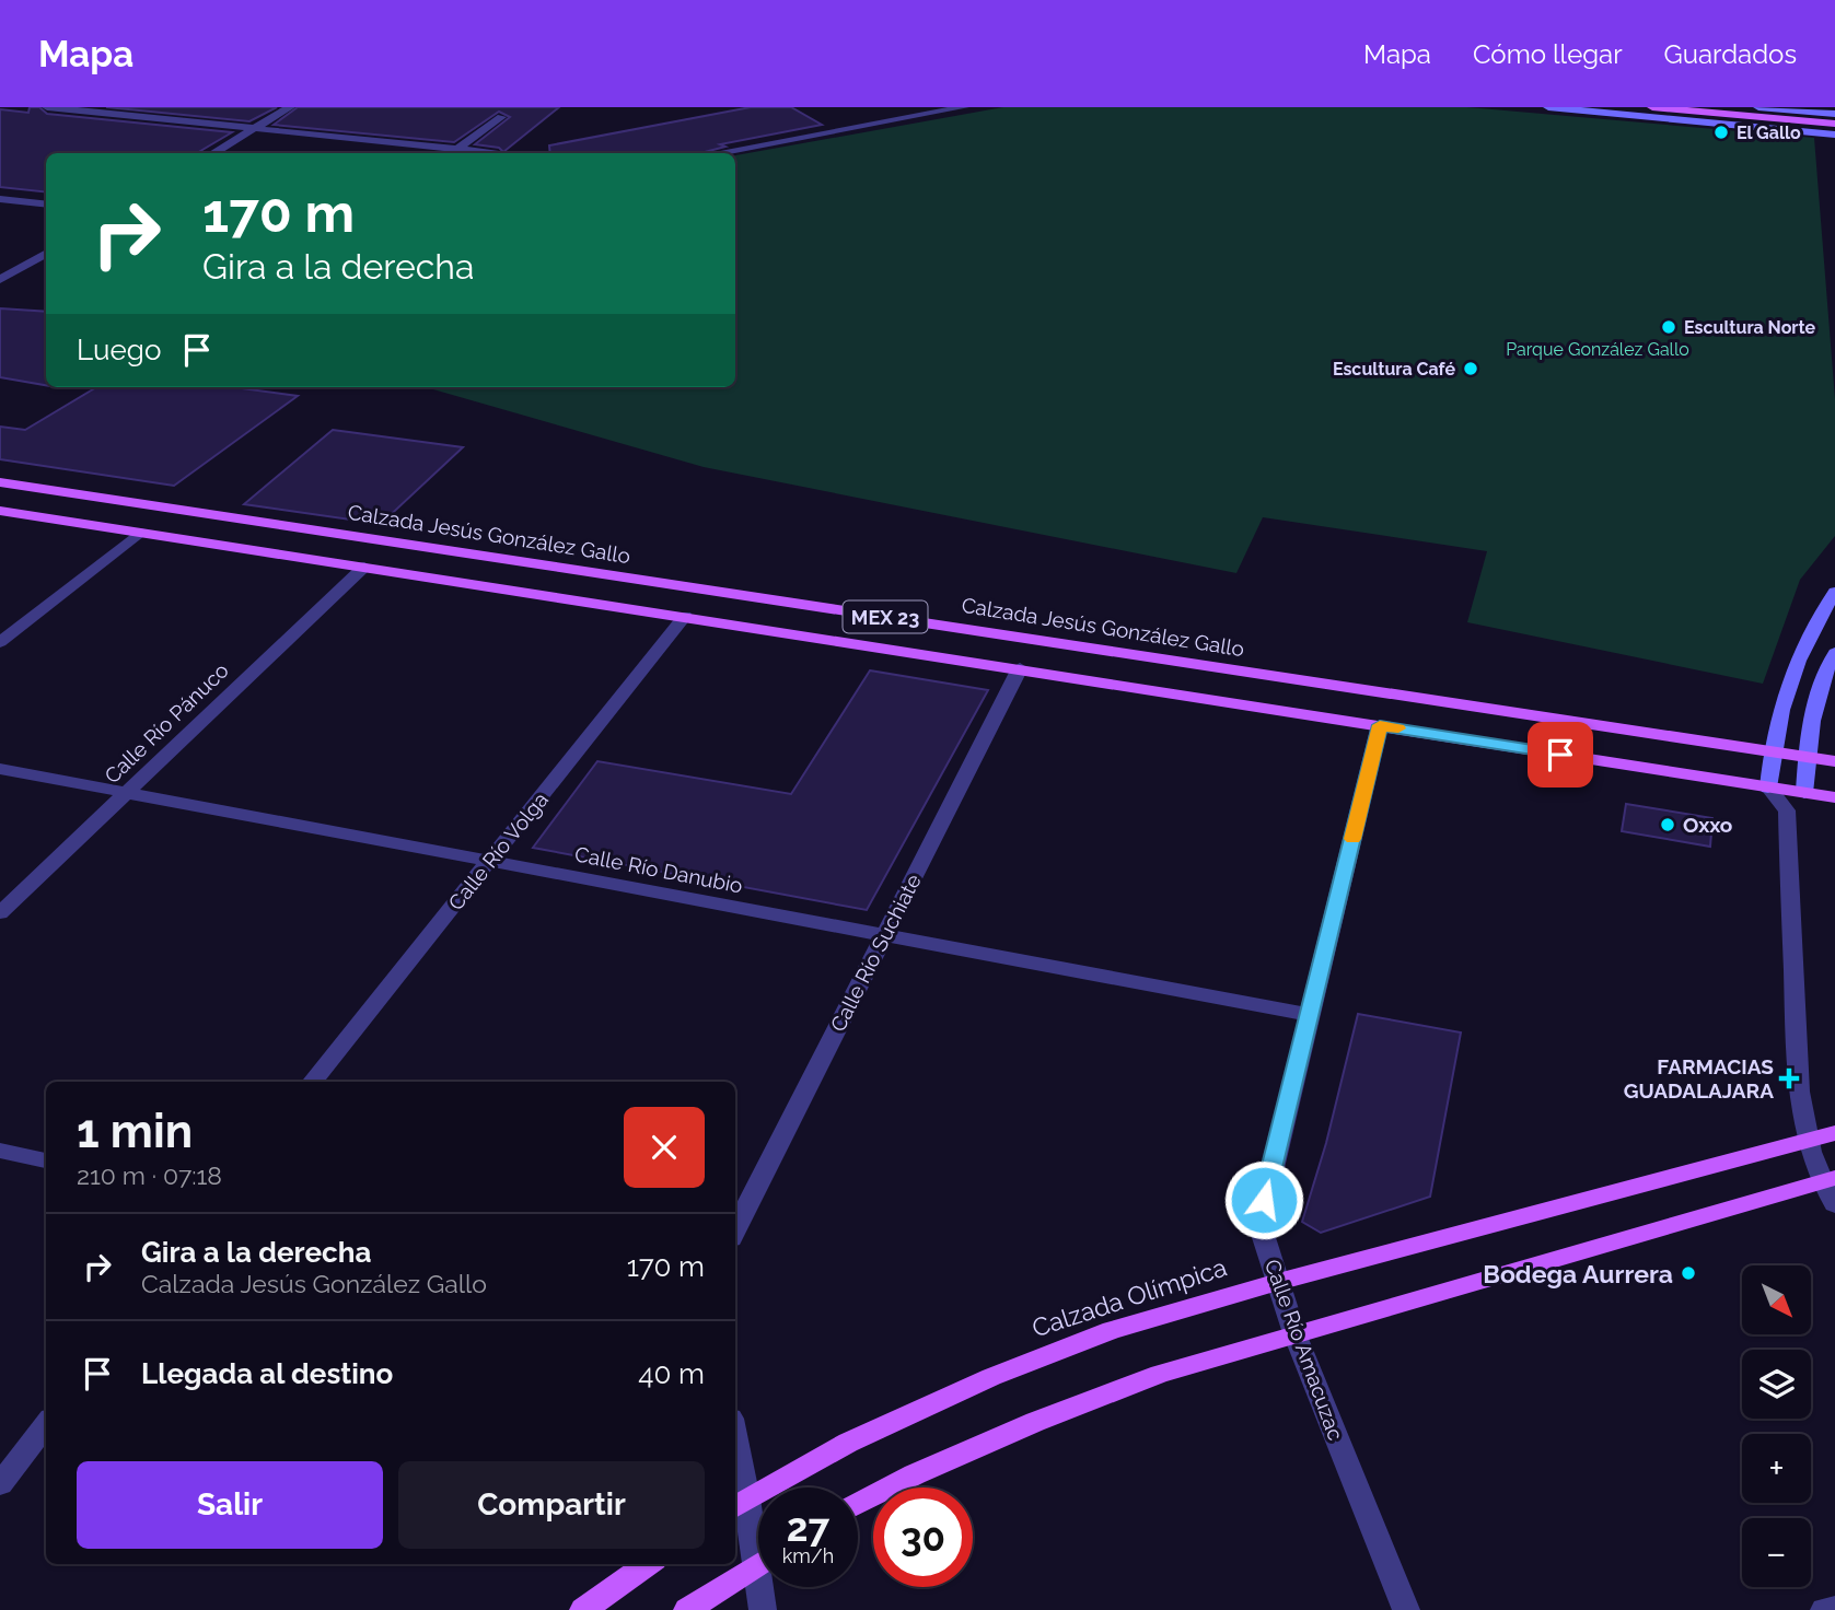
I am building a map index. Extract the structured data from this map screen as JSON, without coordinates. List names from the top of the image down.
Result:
{
  "streets": {
    "main road": ["Calzada Jesús González Gallo", "MEX 23", "Calzada Olímpica"],
    "street": [
      "Calle Río Pánuco",
      "Calle Río Volga",
      "Calle Río Danubio",
      "Calle Río Suchiate",
      "Calle Río Amacuzac"
    ]
  },
  "crossings": [
    ["MEX 23", "Calle Río Pánuco"],
    ["MEX 23", "Calle Río Volga"],
    ["MEX 23", "Calle Río Suchiate"],
    ["MEX 23", "Calle Río Amacuzac"],
    ["Calle Río Pánuco", "Calle Río Danubio"],
    ["Calle Río Volga", "Calle Río Danubio"],
    ["Calle Río Danubio", "Calle Río Suchiate"],
    ["Calle Río Danubio", "Calle Río Amacuzac"],
    ["Calzada Olímpica", "Calle Río Amacuzac"]
  ],
  "parks": ["Parque González Gallo"],
  "places": {
    "other": [
      "El Gallo",
      "Escultura Norte",
      "Escultura Café",
      "Oxxo",
      "Bodega Aurrera"
    ],
    "health": ["FARMACIAS GUADALAJARA"]
  },
  "north": "bottom right",
  "page": {
    "header": "Mapa",
    "nav": ["Mapa", "Cómo llegar", "Guardados"],
    "turn": ["170 m", "Gira a la derecha"],
    "then": "Luego",
    "heading": ["1 min", "210 m · 07:18"],
    "list": [
      {
        "name": "Gira a la derecha",
        "note": "Calzada Jesús González Gallo",
        "value": "170 m"
      },
      {
        "name": "Llegada al destino",
        "value": "40 m"
      }
    ],
    "map_buttons": ["+", "−"],
    "buttons": ["Salir", "Compartir"],
    "speed": "27 km/h",
    "limit": "30"
  }
}
